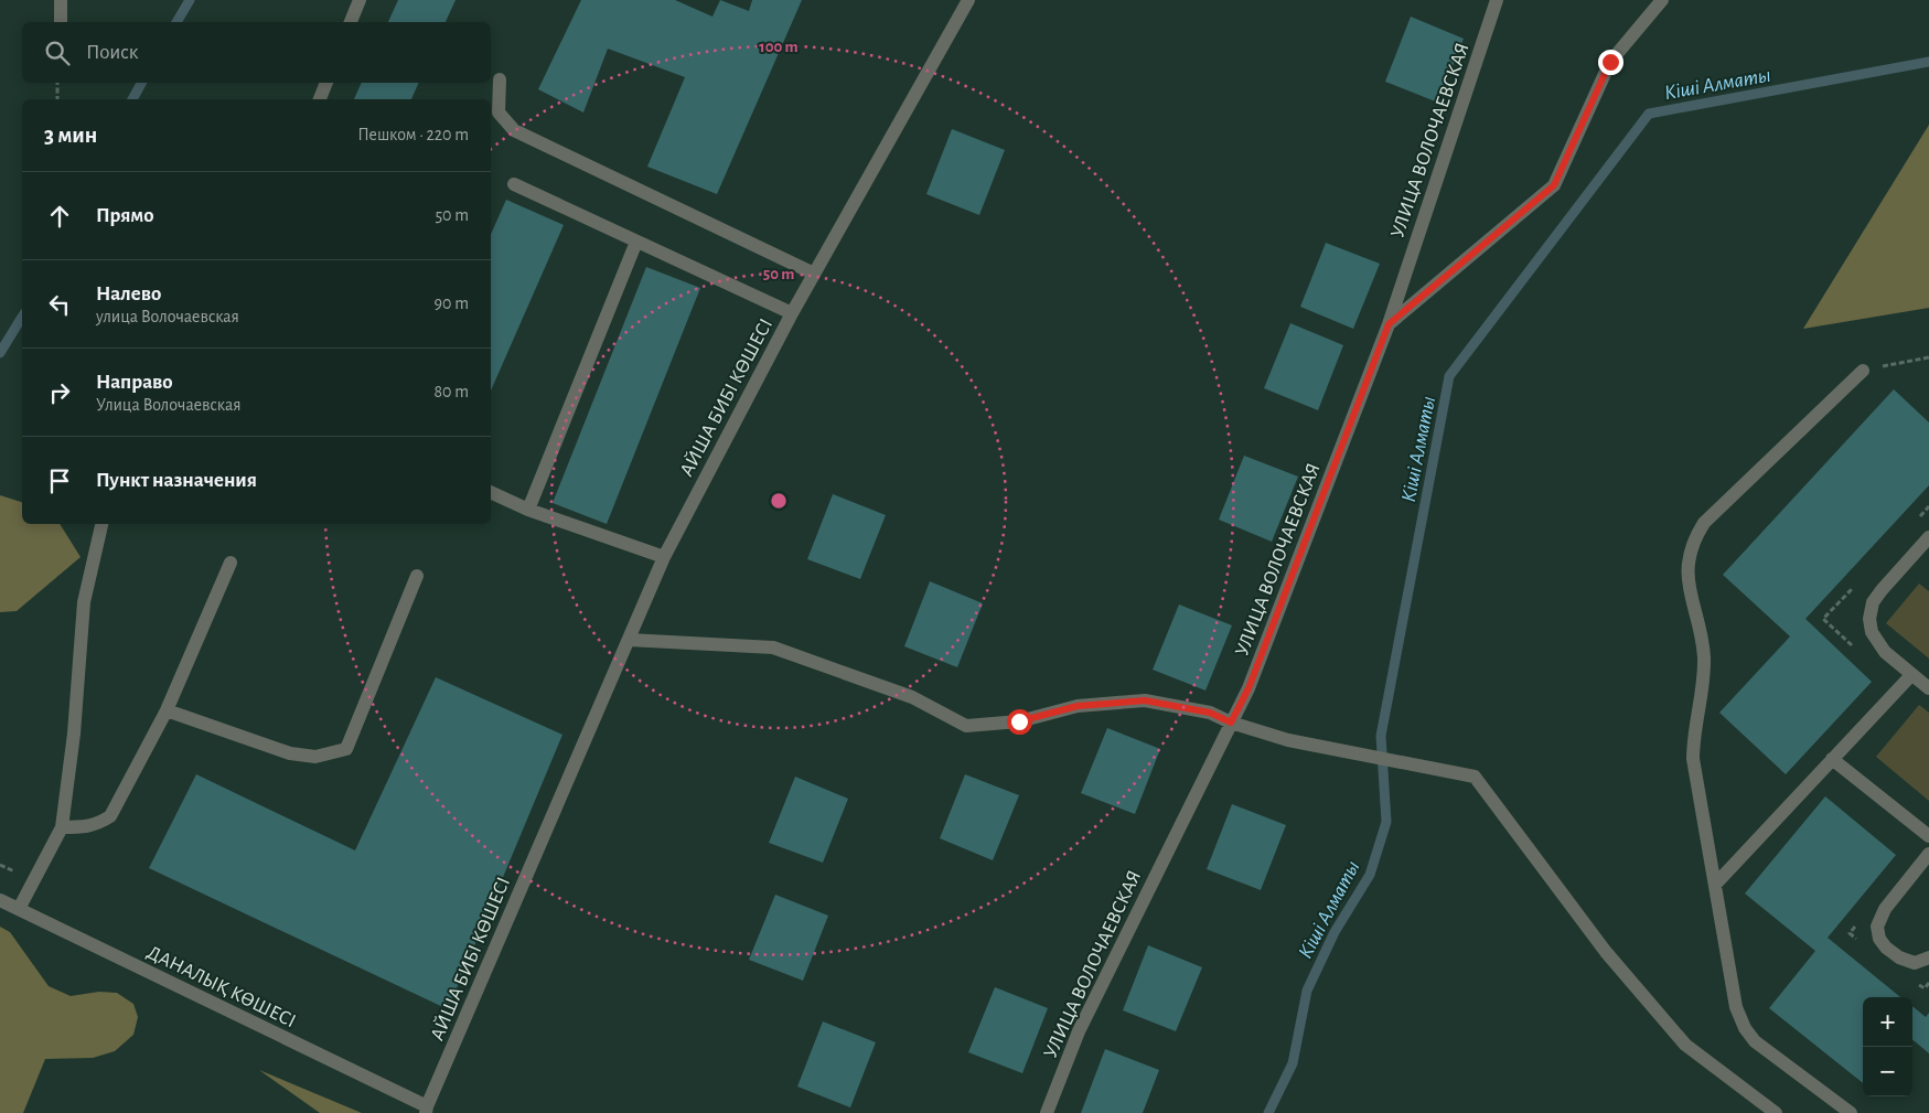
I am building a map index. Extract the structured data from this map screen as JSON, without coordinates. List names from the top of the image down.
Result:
{
  "streets": {
    "street": ["УЛИЦА ВОЛОЧАЕВСКАЯ", "АЙША БИБІ КӨШЕСІ", "ДАНАЛЫҚ КӨШЕСІ"]
  },
  "crossings": [
    ["АЙША БИБІ КӨШЕСІ", "ДАНАЛЫҚ КӨШЕСІ"]
  ],
  "water": ["Кіші Алматы"],
  "page": {
    "search": "Поиск",
    "heading": ["3 мин", "Пешком · 220 m"],
    "list": [
      ["Прямо", "50 m"],
      ["Налево", "улица Волочаевская", "90 m"],
      ["Направо", "Улица Волочаевская", "80 m"],
      "Пункт назначения"
    ],
    "map_buttons": ["+", "−"]
  },
  "rings": ["100 m", "50 m"]
}
